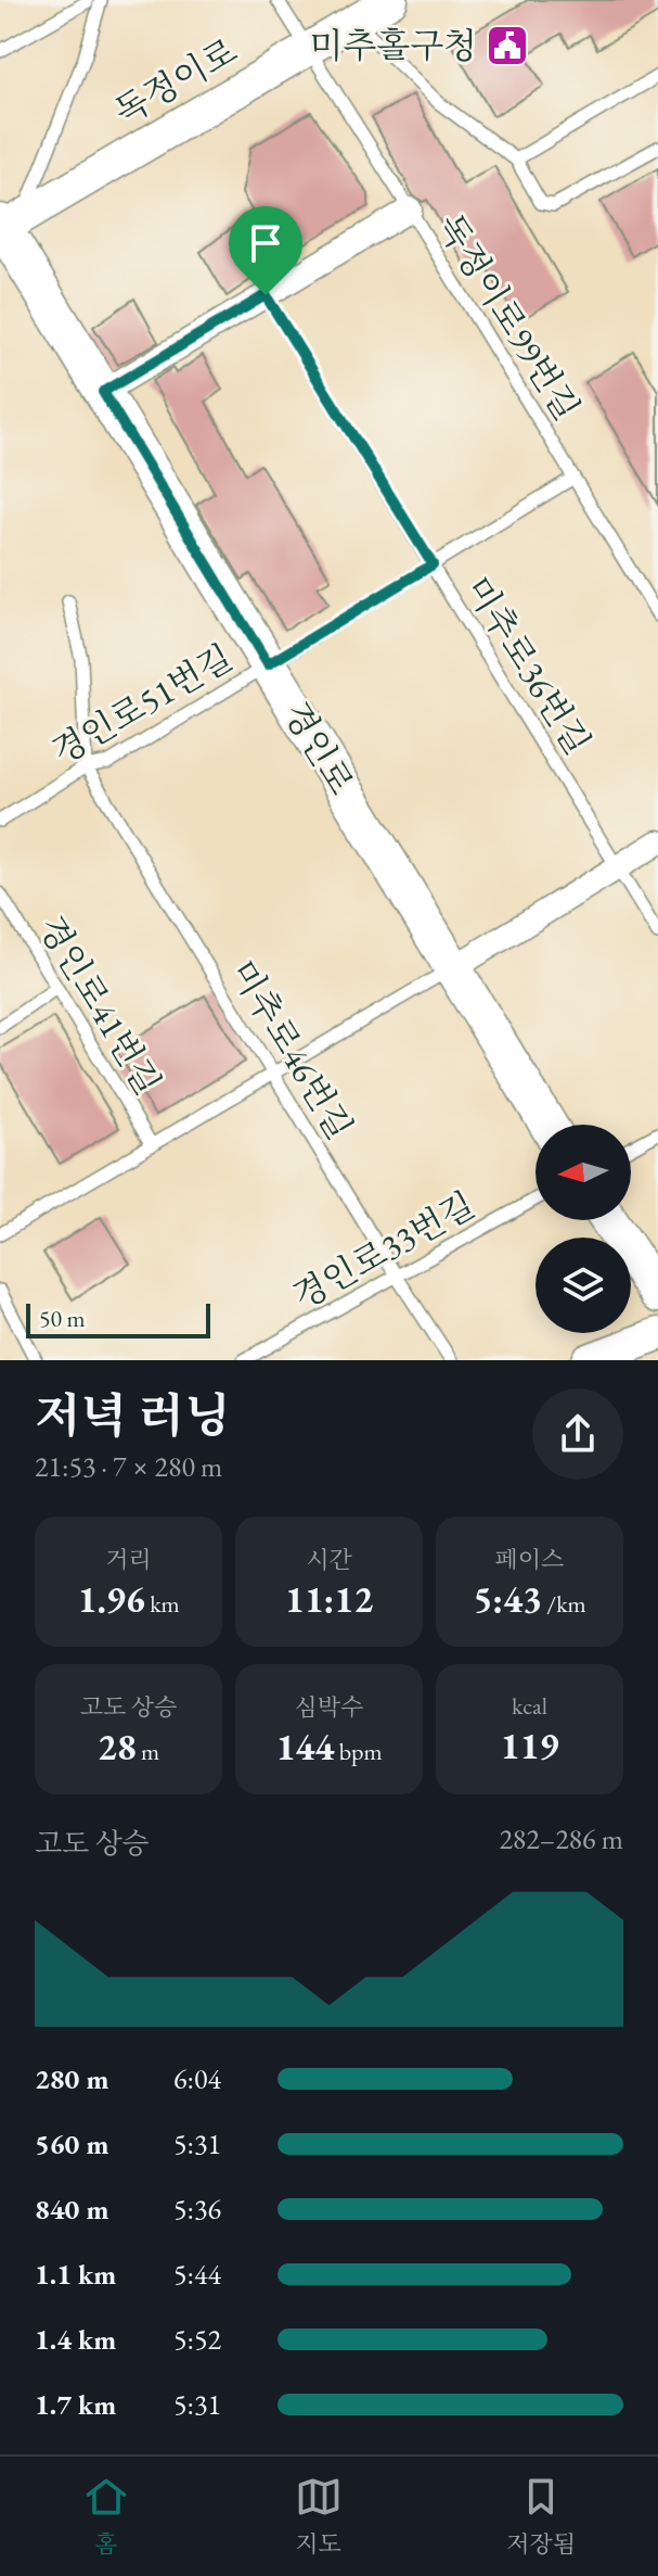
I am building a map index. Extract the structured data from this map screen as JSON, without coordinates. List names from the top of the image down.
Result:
{
  "streets": {
    "main road": ["경인로"],
    "street": ["독정이로"],
    "lane": [
      "독정이로99번길",
      "미추로36번길",
      "경인로51번길",
      "경인로41번길",
      "미추로46번길",
      "경인로33번길"
    ]
  },
  "crossings": [
    ["독정이로", "독정이로99번길"],
    ["독정이로", "경인로"],
    ["독정이로99번길", "경인로51번길"],
    ["미추로36번길", "경인로51번길"],
    ["경인로51번길", "경인로"],
    ["경인로51번길", "미추로46번길"],
    ["경인로", "경인로41번길"],
    ["경인로41번길", "미추로46번길"],
    ["미추로46번길", "경인로33번길"]
  ],
  "places": {
    "public building": ["미추홀구청"]
  },
  "scale_bar": "50 m",
  "north": "left",
  "page": {
    "scale": "50 m",
    "heading": ["저녁 러닝", "21:53 · 7 × 280 m"],
    "stats": [
      ["거리", "1.96 km"],
      ["시간", "11:12"],
      ["페이스", "5:43 /km"],
      ["고도 상승", "28 m"],
      ["심박수", "144 bpm"],
      ["kcal", "119"]
    ],
    "chart": ["고도 상승", "282–286 m"],
    "list": [
      {
        "name": "280 m",
        "note": "6:04"
      },
      {
        "name": "560 m",
        "note": "5:31"
      },
      {
        "name": "840 m",
        "note": "5:36"
      },
      {
        "name": "1.1 km",
        "note": "5:44"
      },
      {
        "name": "1.4 km",
        "note": "5:52"
      },
      {
        "name": "1.7 km",
        "note": "5:31"
      }
    ],
    "tabs": ["홈", "지도", "저장됨"]
  }
}
